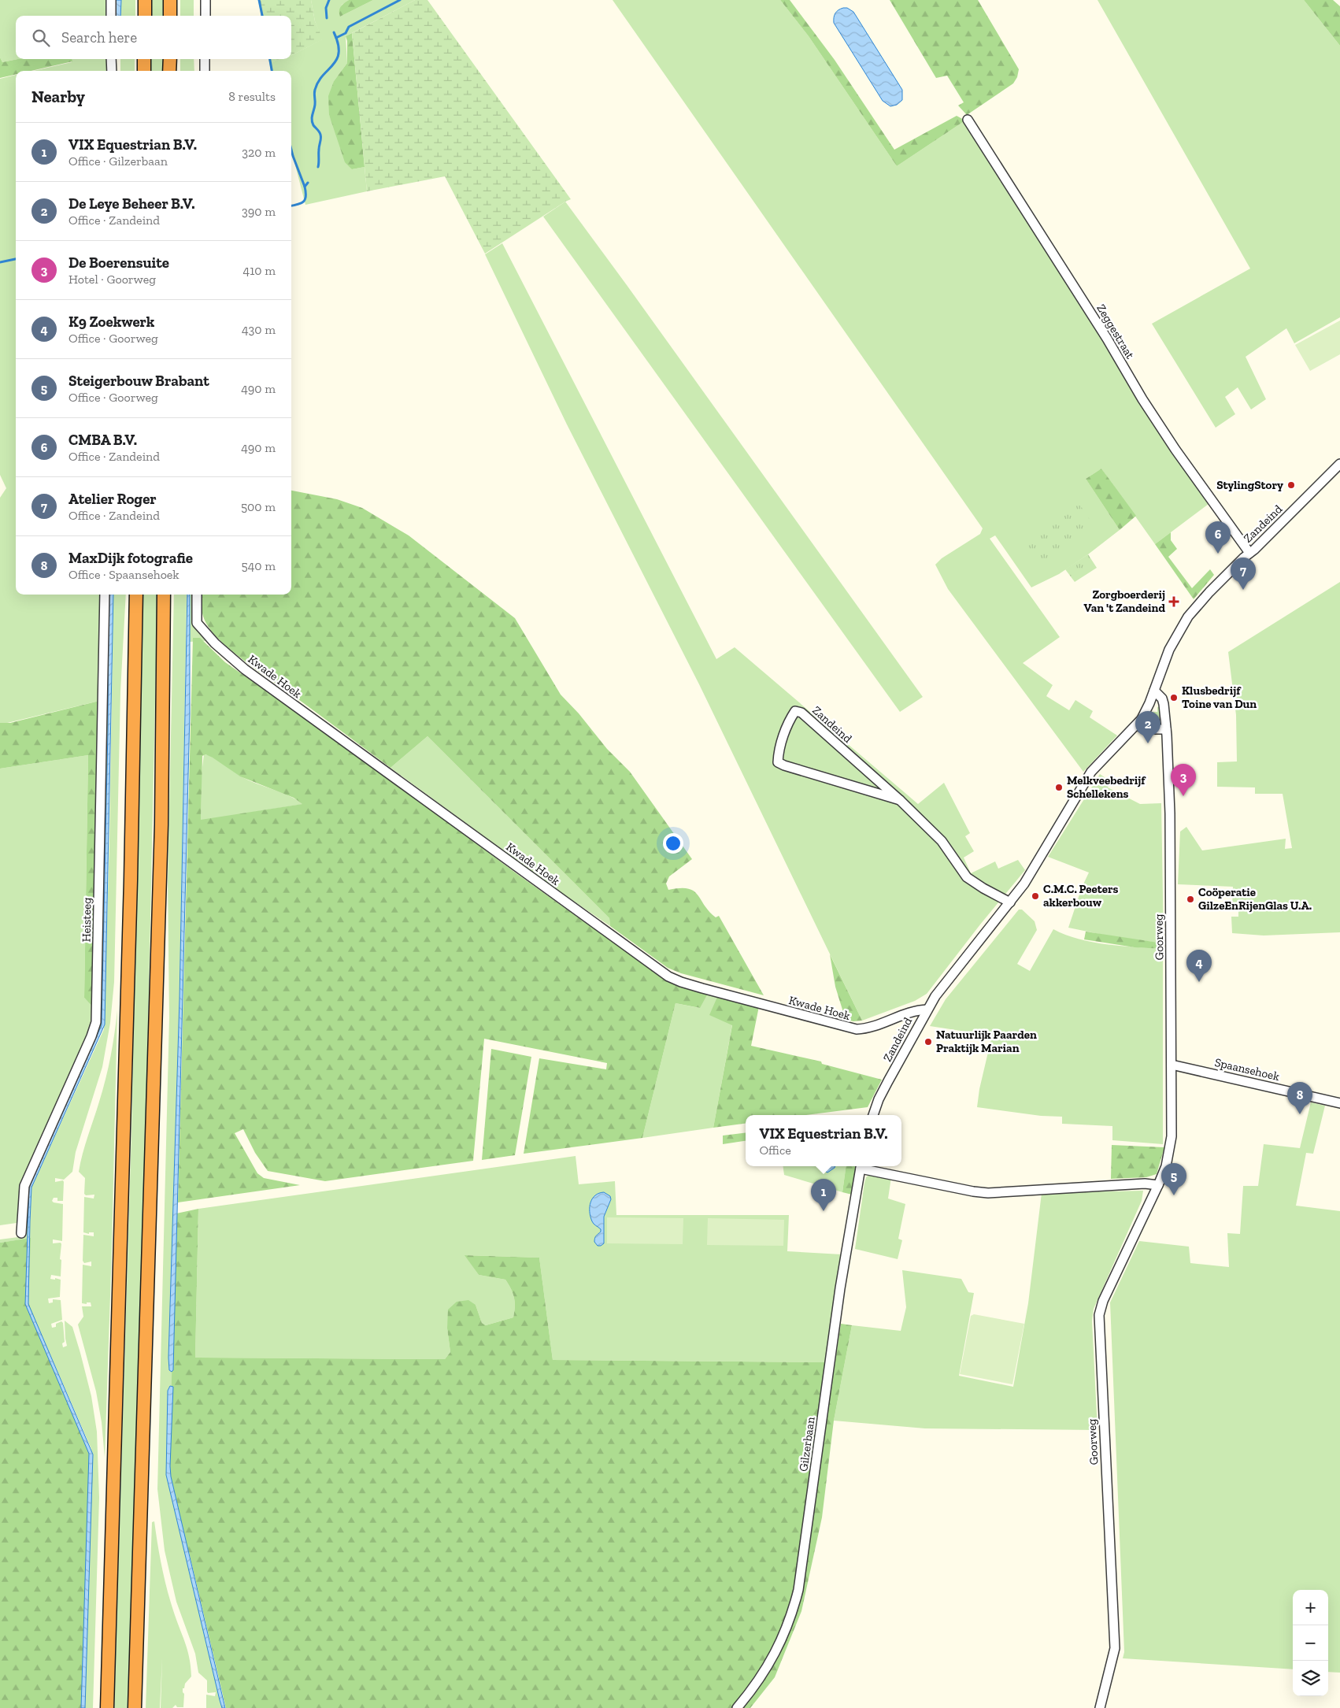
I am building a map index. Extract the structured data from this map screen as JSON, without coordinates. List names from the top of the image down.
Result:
{
  "streets": {
    "street": [
      "Zeggestraat",
      "Zandeind",
      "Kwade Hoek",
      "Heisteeg",
      "Goorweg",
      "Spaansehoek",
      "Gilzerbaan"
    ]
  },
  "crossings": [
    ["Zeggestraat", "Zandeind"],
    ["Zandeind", "Kwade Hoek"],
    ["Zandeind", "Goorweg"],
    ["Goorweg", "Spaansehoek"]
  ],
  "places": {
    "other": [
      "StylingStory",
      "Klusbedrijf Toine van Dun",
      "Melkveebedrijf Schellekens",
      "C.M.C. Peeters akkerbouw",
      "Coöperatie GilzeEnRijenGlas U.A.",
      "Natuurlijk Paarden Praktijk Marian"
    ],
    "health": ["Zorgboerderij Van 't Zandeind"]
  },
  "page": {
    "search": "Search here",
    "heading": ["Nearby", "8 results"],
    "list": [
      {
        "mark": "1",
        "name": "VIX Equestrian B.V.",
        "note": "Office · Gilzerbaan",
        "value": "320 m"
      },
      {
        "mark": "2",
        "name": "De Leye Beheer B.V.",
        "note": "Office · Zandeind",
        "value": "390 m"
      },
      {
        "mark": "3",
        "name": "De Boerensuite",
        "note": "Hotel · Goorweg",
        "value": "410 m"
      },
      {
        "mark": "4",
        "name": "K9 Zoekwerk",
        "note": "Office · Goorweg",
        "value": "430 m"
      },
      {
        "mark": "5",
        "name": "Steigerbouw Brabant",
        "note": "Office · Goorweg",
        "value": "490 m"
      },
      {
        "mark": "6",
        "name": "CMBA B.V.",
        "note": "Office · Zandeind",
        "value": "490 m"
      },
      {
        "mark": "7",
        "name": "Atelier Roger",
        "note": "Office · Zandeind",
        "value": "500 m"
      },
      {
        "mark": "8",
        "name": "MaxDijk fotografie",
        "note": "Office · Spaansehoek",
        "value": "540 m"
      }
    ],
    "pins": [
      "6",
      "7",
      "2",
      "3",
      "4",
      "8",
      "5",
      "1"
    ],
    "popup": ["VIX Equestrian B.V.", "Office"],
    "map_buttons": ["+", "−"]
  }
}
